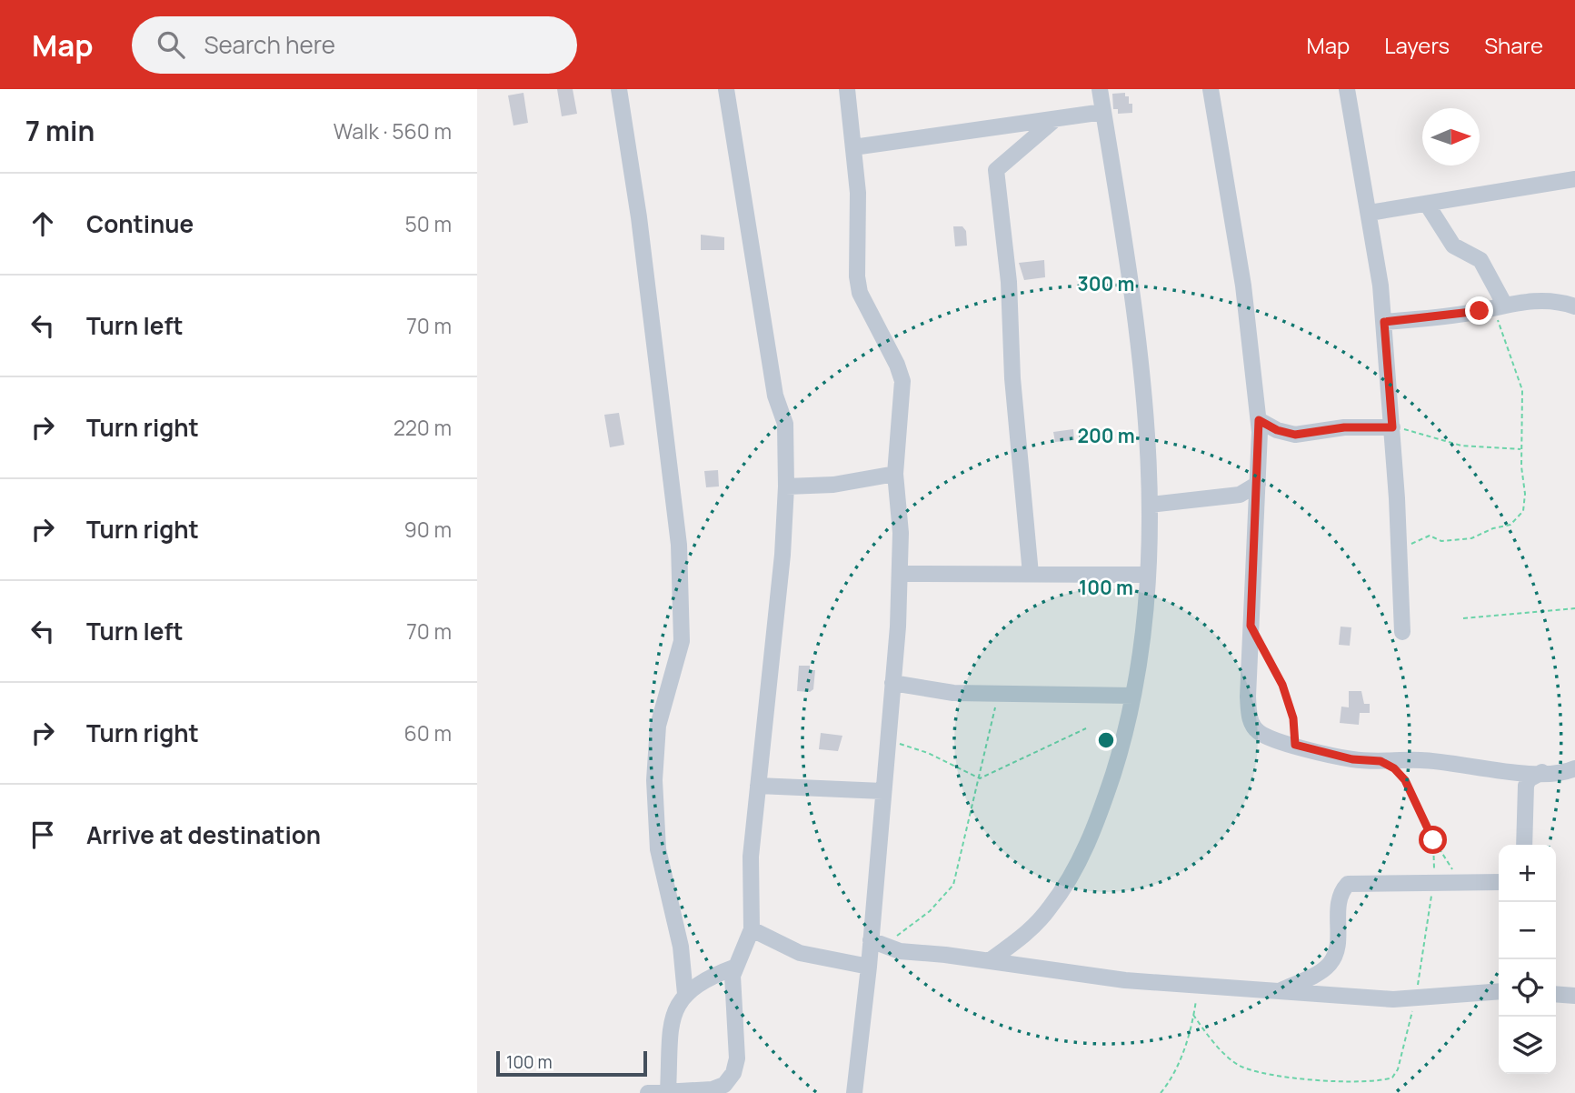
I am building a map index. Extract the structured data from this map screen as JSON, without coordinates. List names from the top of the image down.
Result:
{
  "scale_bar": "100 m",
  "north": "right",
  "page": {
    "header": "Map",
    "search": "Search here",
    "nav": ["Map", "Layers", "Share"],
    "heading": ["7 min", "Walk · 560 m"],
    "list": [
      ["Continue", "50 m"],
      ["Turn left", "70 m"],
      ["Turn right", "220 m"],
      ["Turn right", "90 m"],
      ["Turn left", "70 m"],
      ["Turn right", "60 m"],
      "Arrive at destination"
    ],
    "map_buttons": ["+", "−"],
    "scale": "100 m"
  },
  "rings": ["300 m", "200 m", "100 m"]
}
